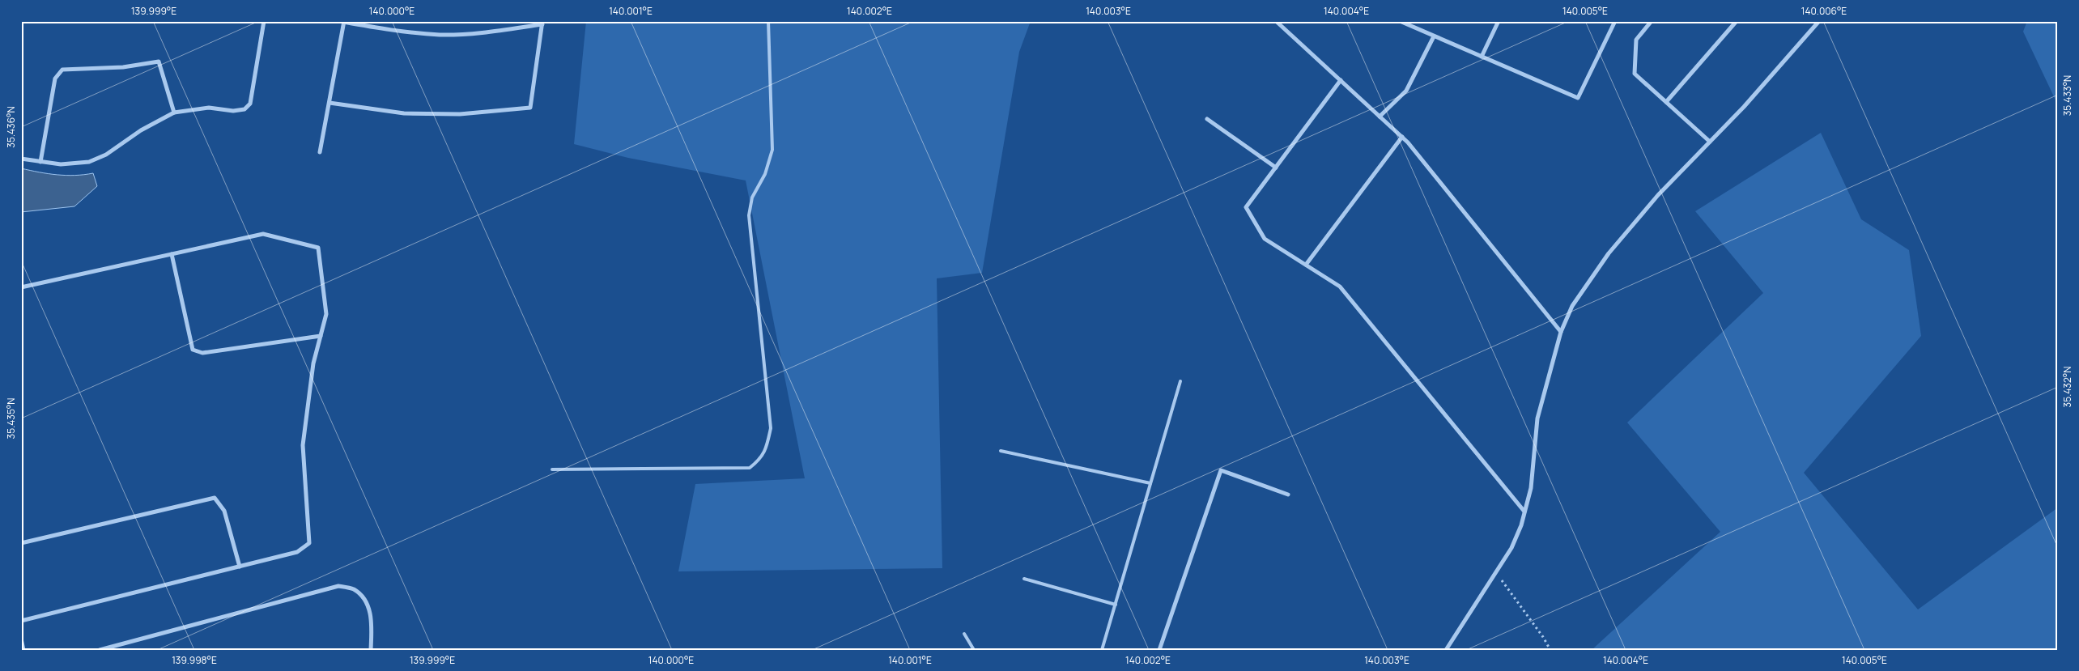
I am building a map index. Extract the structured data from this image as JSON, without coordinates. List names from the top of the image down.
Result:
{
  "coordinates": [
    "139.999°E",
    "140.000°E",
    "140.001°E",
    "140.002°E",
    "140.003°E",
    "140.004°E",
    "140.005°E",
    "140.006°E",
    "35.433°N",
    "35.436°N",
    "35.432°N",
    "35.435°N",
    "139.998°E"
  ]
}
